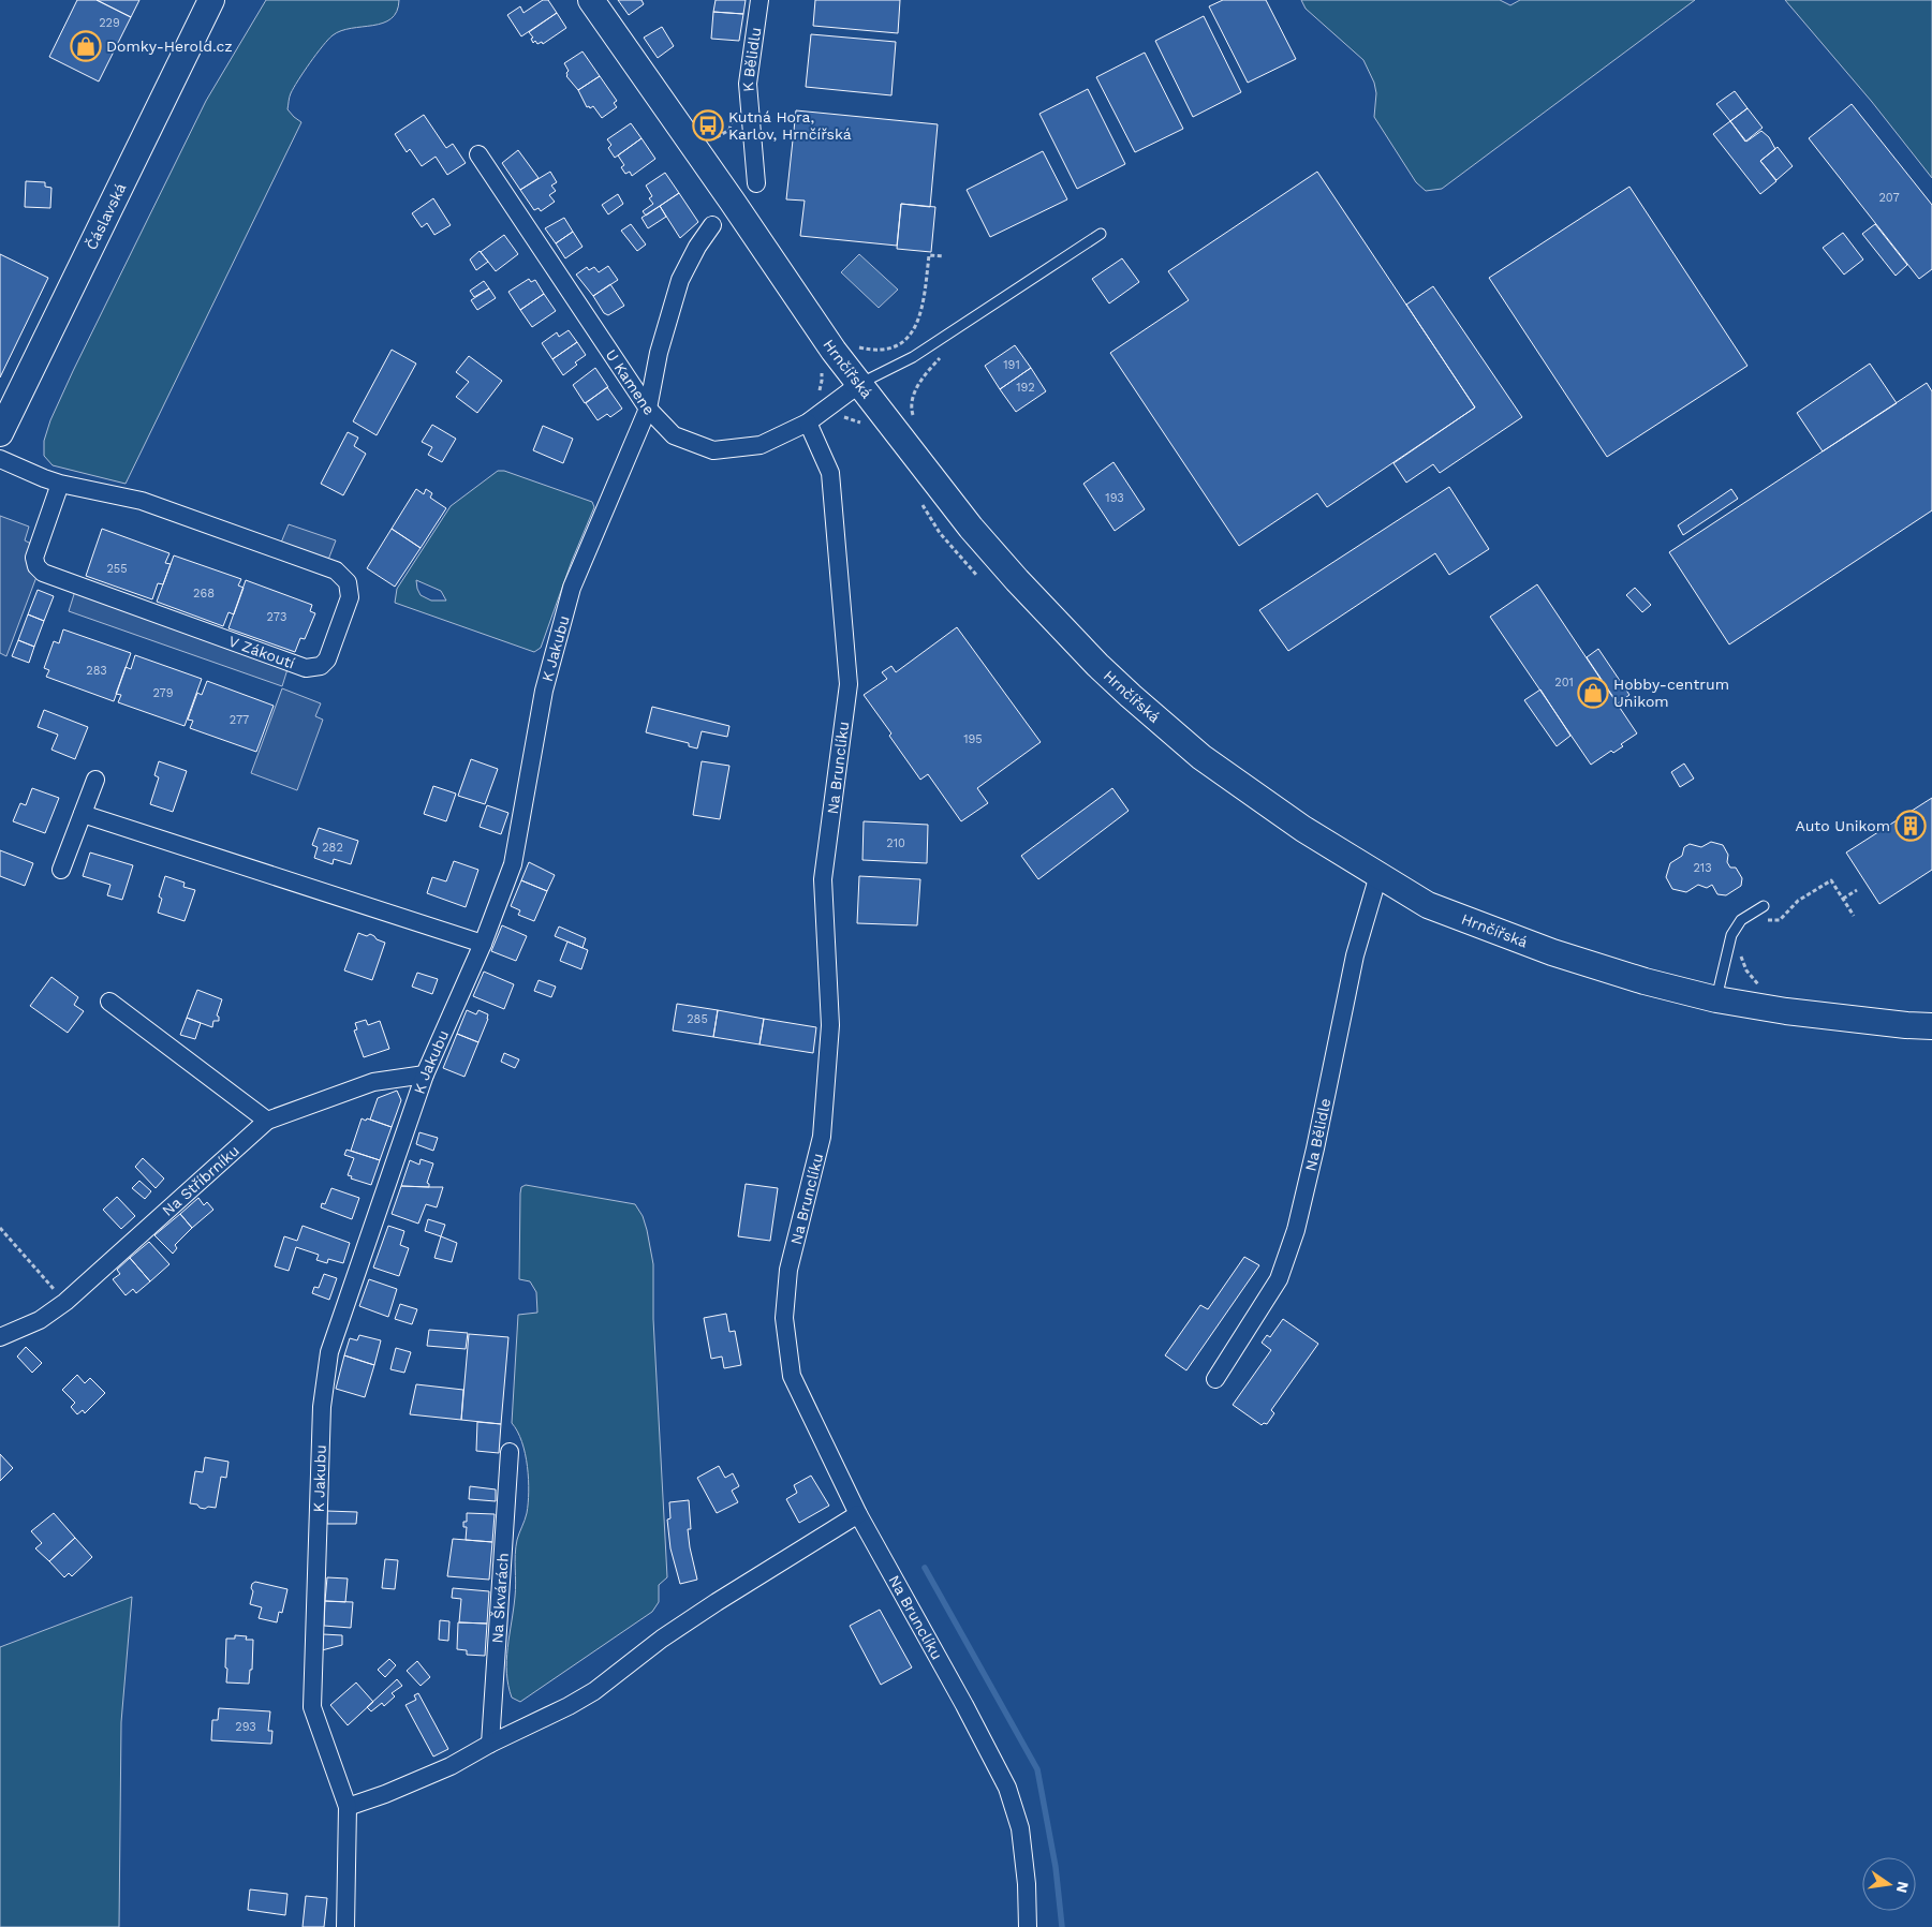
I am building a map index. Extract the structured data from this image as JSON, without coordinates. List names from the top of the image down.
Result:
{
  "streets": {
    "main road": ["Čáslavská", "Hrnčířská"],
    "street": [
      "K Bělidlu",
      "U Kamene",
      "K Jakubu",
      "V Zákoutí",
      "Na Brunclíku",
      "Na Bělidle",
      "Na Stříbrníku",
      "Na Škvárách"
    ]
  },
  "crossings": [
    ["Hrnčířská", "U Kamene"],
    ["Hrnčířská", "Na Bělidle"],
    ["U Kamene", "K Jakubu"],
    ["U Kamene", "Na Brunclíku"],
    ["K Jakubu", "Na Stříbrníku"]
  ],
  "places": {
    "shop": ["Domky-Herold.cz", "Hobby-centrum Unikom"],
    "bus stop": ["Kutná Hora, Karlov, Hrnčířská"],
    "building": ["Auto Unikom"]
  },
  "house_numbers": [
    "229",
    "207",
    "191",
    "192",
    "193",
    "255",
    "268",
    "273",
    "283",
    "201",
    "279",
    "277",
    "195",
    "210",
    "282",
    "213",
    "285",
    "293"
  ],
  "north": "right"
}
